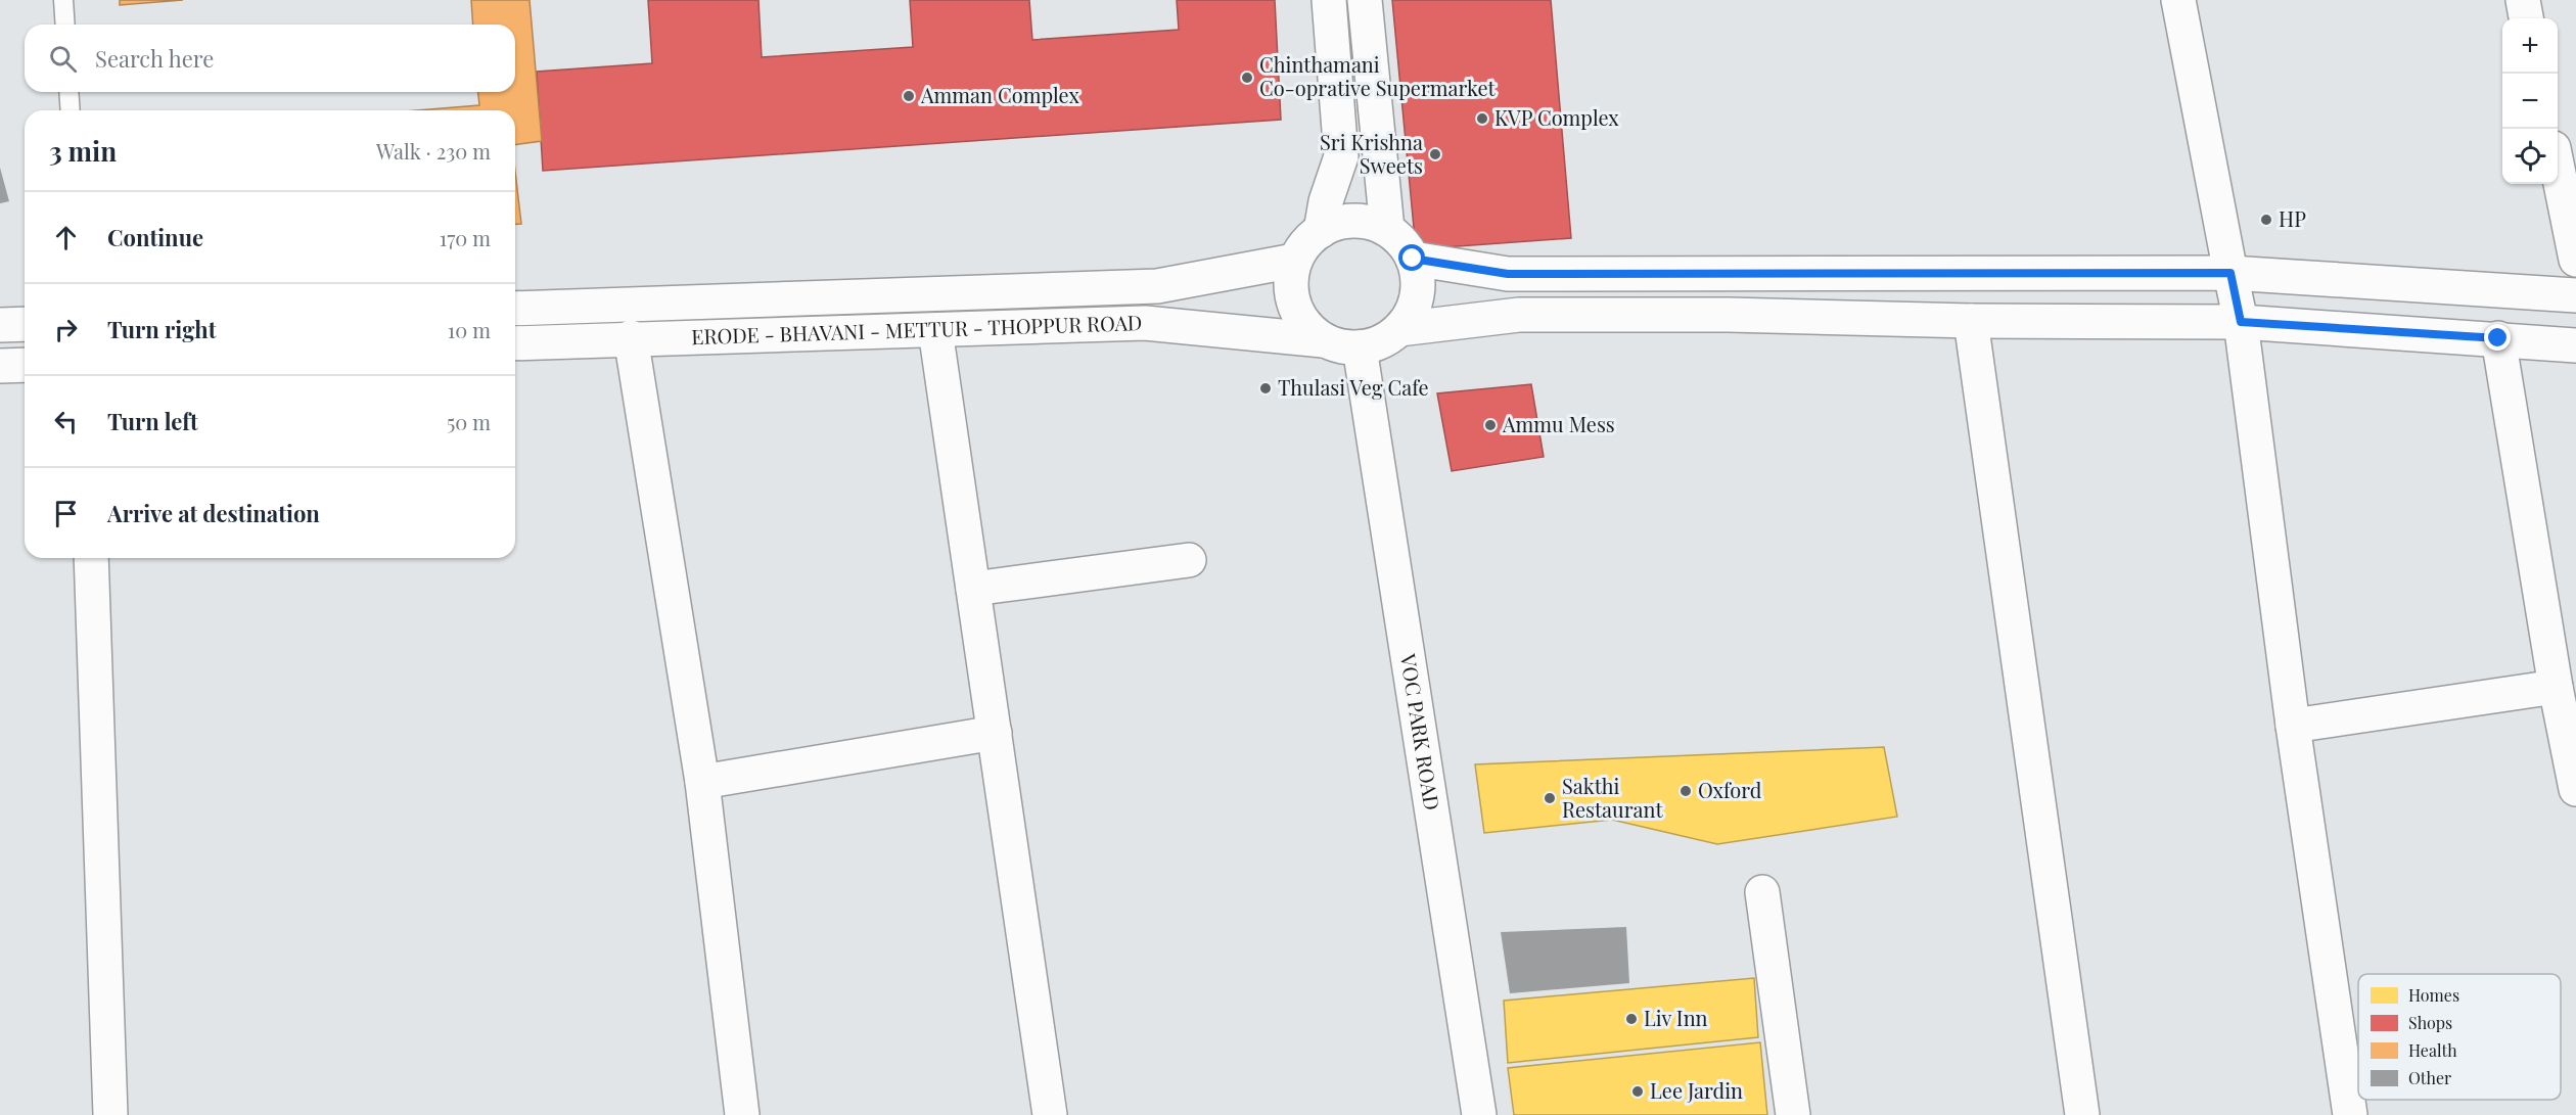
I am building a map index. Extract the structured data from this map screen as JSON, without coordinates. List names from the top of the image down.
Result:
{
  "streets": {
    "main road": ["ERODE - BHAVANI - METTUR - THOPPUR ROAD", "VOC PARK ROAD"]
  },
  "crossings": [
    ["ERODE - BHAVANI - METTUR - THOPPUR ROAD", "VOC PARK ROAD"]
  ],
  "places": [
    "Chinthamani Co-oprative Supermarket",
    "Amman Complex",
    "KVP Complex",
    "Sri Krishna Sweets",
    "HP",
    "Thulasi Veg Cafe",
    "Ammu Mess",
    "Oxford",
    "Sakthi Restaurant",
    "Liv Inn",
    "Lee Jardin"
  ],
  "legend": [
    "Homes",
    "Shops",
    "Health",
    "Other"
  ],
  "page": {
    "map_buttons": ["+", "−"],
    "search": "Search here",
    "heading": ["3 min", "Walk · 230 m"],
    "list": [
      ["Continue", "170 m"],
      ["Turn right", "10 m"],
      ["Turn left", "50 m"],
      "Arrive at destination"
    ]
  }
}
